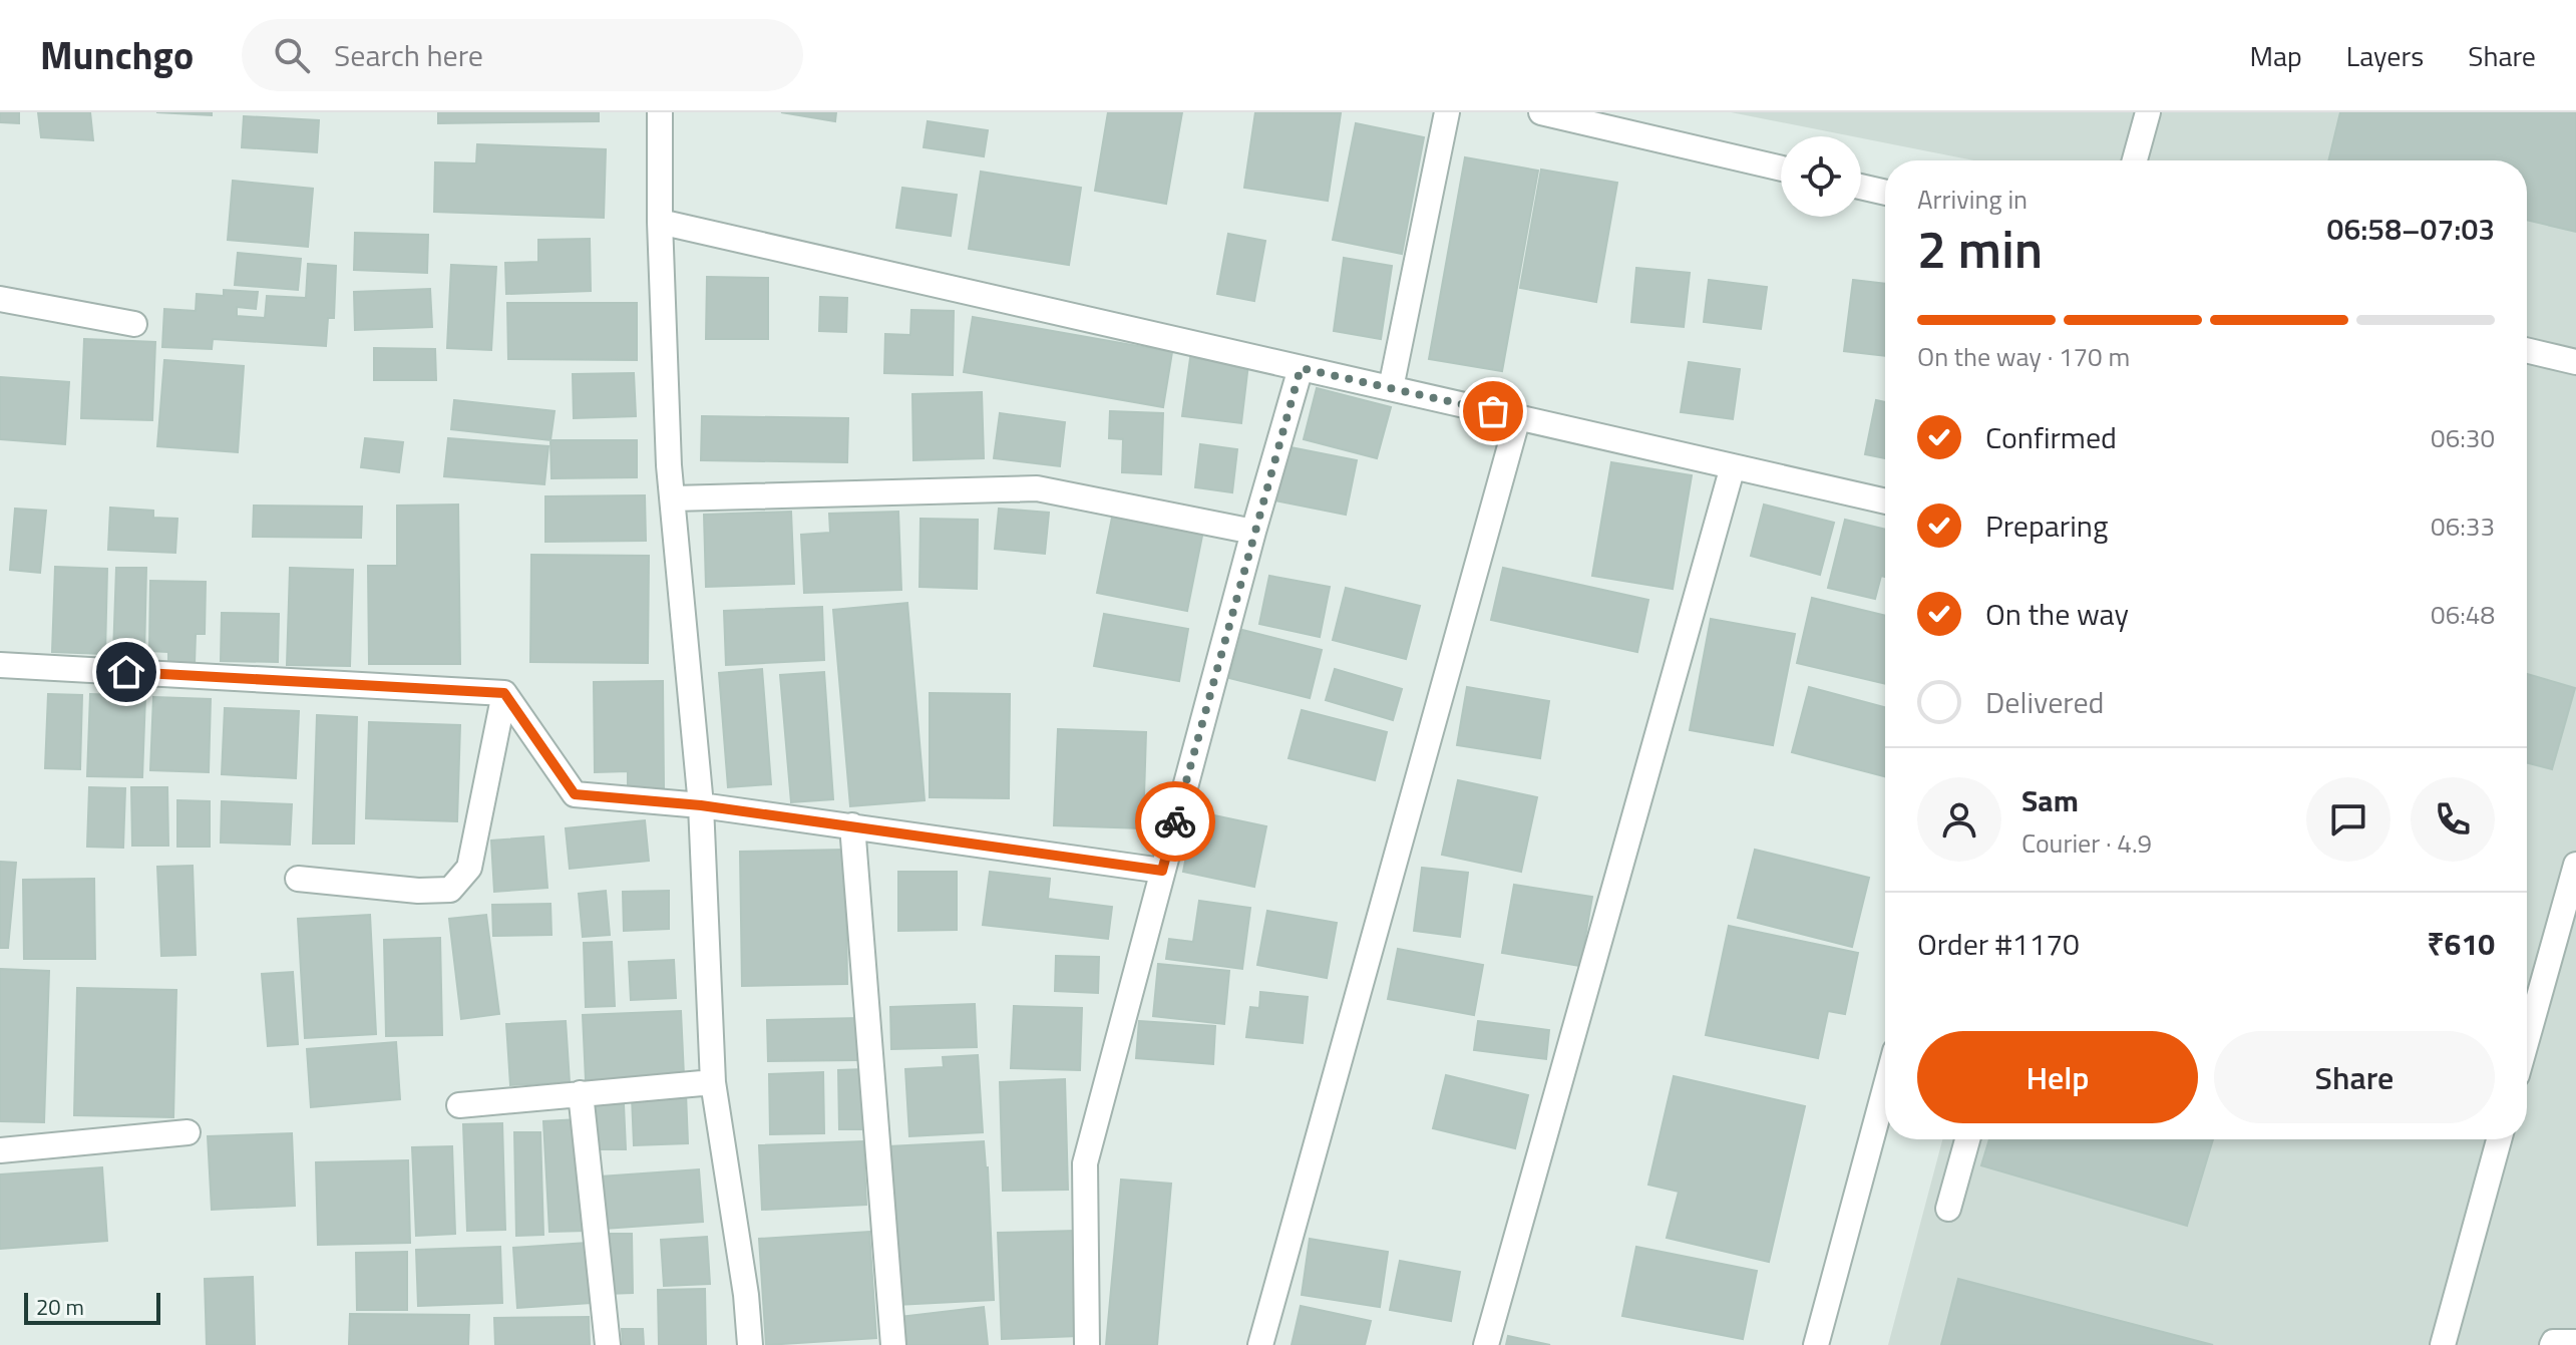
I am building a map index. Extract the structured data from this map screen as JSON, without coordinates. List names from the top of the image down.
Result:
{
  "scale_bar": "20 m",
  "page": {
    "header": "Munchgo",
    "search": "Search here",
    "nav": ["Map", "Layers", "Share"],
    "heading": ["2 min", "Arriving in", "06:58–07:03"],
    "panel": [
      "Sam",
      "Courier · 4.9",
      "Order #1170",
      "₹610"
    ],
    "bar": "On the way · 170 m",
    "list": [
      ["Confirmed", "06:30"],
      ["Preparing", "06:33"],
      ["On the way", "06:48"],
      "Delivered"
    ],
    "buttons": ["Help", "Share"],
    "scale": "20 m"
  }
}
